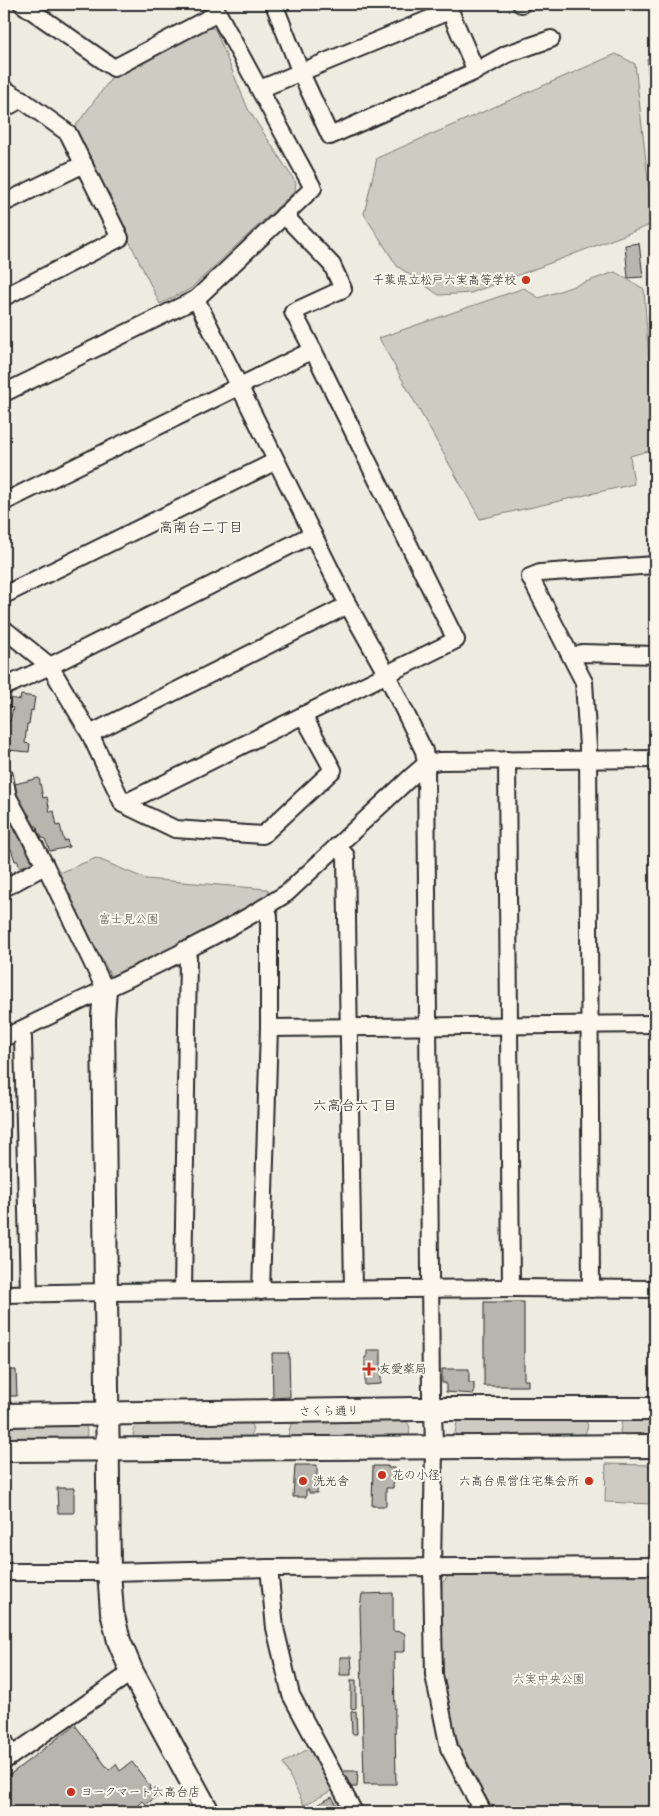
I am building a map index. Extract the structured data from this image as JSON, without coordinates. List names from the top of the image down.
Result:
{
  "streets": {
    "street": ["さくら通り"]
  },
  "districts": ["高南台二丁目", "六高台六丁目"],
  "parks": ["富士見公園", "六実中央公園"],
  "places": {
    "other": [
      "千葉県立松戸六実高等学校",
      "花の小径",
      "洗光舎",
      "六高台県営住宅集会所",
      "ヨークマート六高台店"
    ],
    "health": ["友愛薬局"]
  }
}
